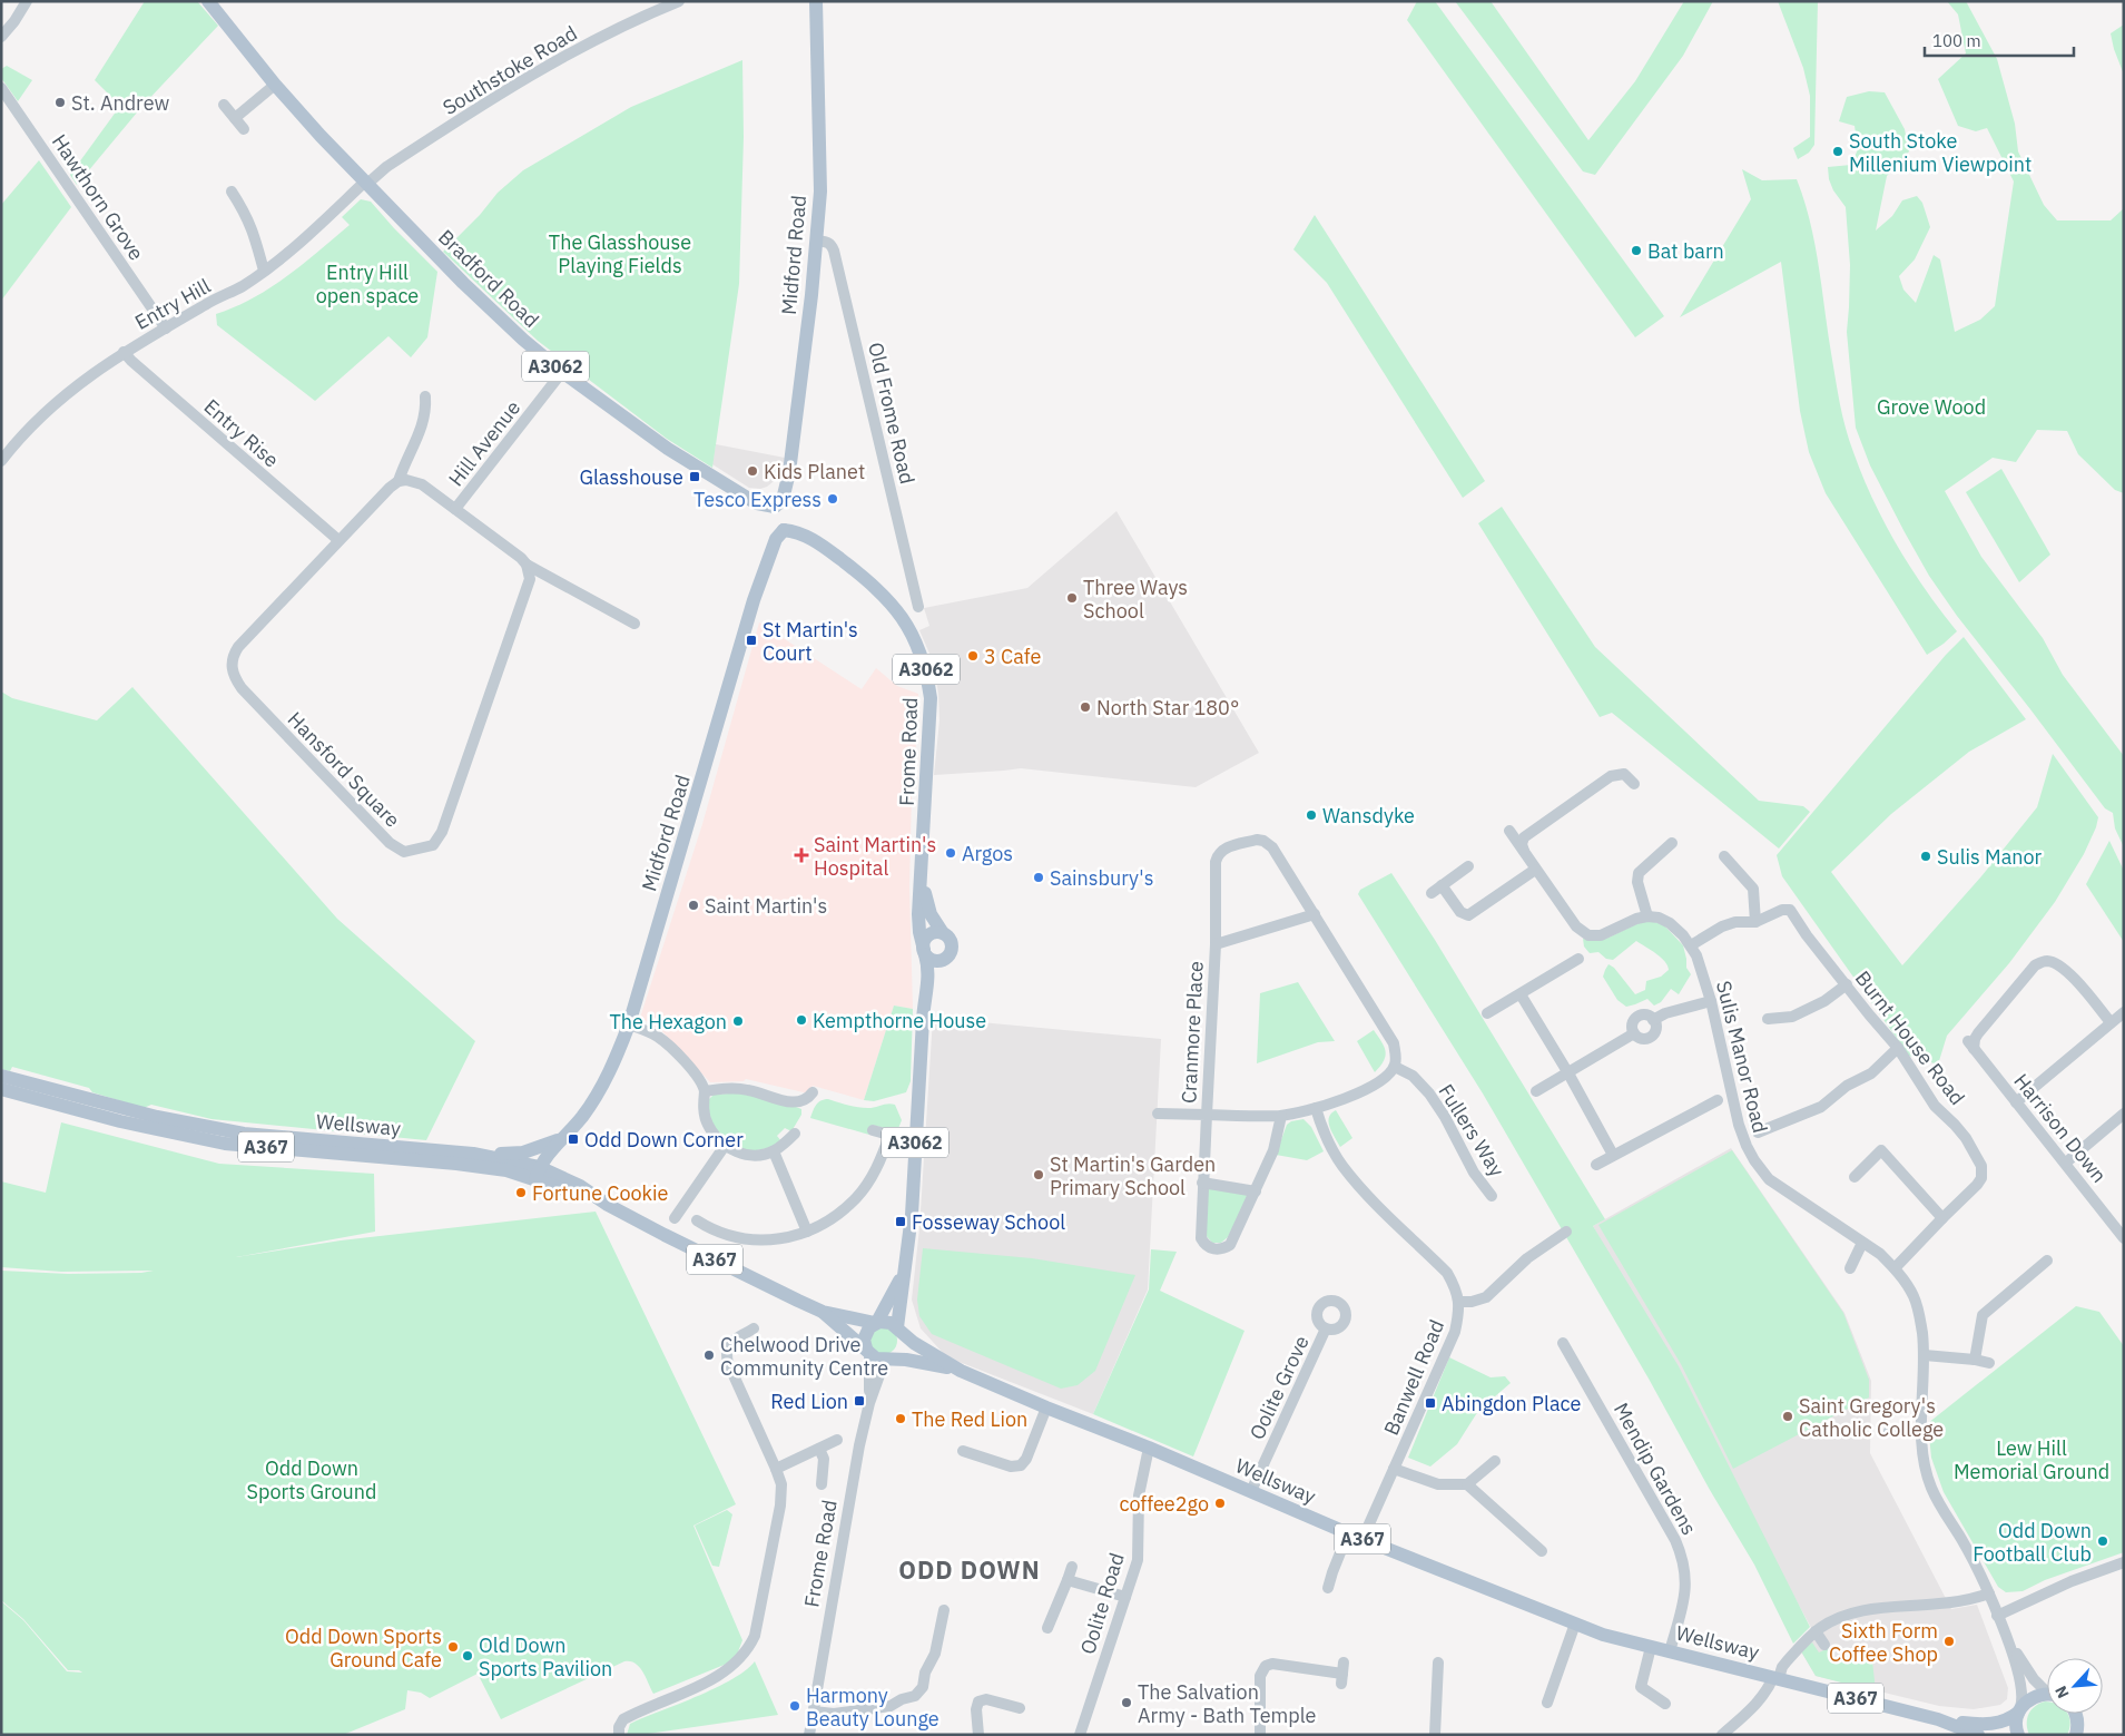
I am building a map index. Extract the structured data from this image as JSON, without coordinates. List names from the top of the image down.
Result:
{
  "streets": {
    "main road": [
      "Midford Road",
      "Bradford Road",
      "A3062",
      "Frome Road",
      "Wellsway",
      "A367"
    ],
    "street": [
      "Southstoke Road",
      "Hawthorn Grove",
      "Entry Hill",
      "Old Frome Road",
      "Entry Rise",
      "Hill Avenue",
      "Hansford Square",
      "Cranmore Place",
      "Burnt House Road",
      "Sulis Manor Road",
      "Harrison Down",
      "Fullers Way",
      "Banwell Road",
      "Oolite Grove",
      "Mendip Gardens",
      "Oolite Road"
    ]
  },
  "crossings": [
    ["Southstoke Road", "Bradford Road"],
    ["Southstoke Road", "Entry Hill"],
    ["Hawthorn Grove", "Entry Hill"],
    ["Midford Road", "Bradford Road"],
    ["Midford Road", "Old Frome Road"],
    ["Midford Road", "Frome Road"],
    ["Midford Road", "Wellsway"],
    ["Bradford Road", "Entry Hill"],
    ["Bradford Road", "Hill Avenue"],
    ["Entry Hill", "Entry Rise"],
    ["Entry Rise", "Hansford Square"],
    ["Frome Road", "Wellsway"],
    ["Cranmore Place", "Fullers Way"],
    ["Cranmore Place", "Banwell Road"],
    ["Burnt House Road", "Sulis Manor Road"],
    ["Sulis Manor Road", "A367"],
    ["Wellsway", "A367"],
    ["Wellsway", "Banwell Road"],
    ["Wellsway", "Oolite Grove"],
    ["Wellsway", "Mendip Gardens"],
    ["Wellsway", "Oolite Road"]
  ],
  "districts": ["ODD DOWN"],
  "parks": [
    "The Glasshouse Playing Fields",
    "Entry Hill open space",
    "Grove Wood",
    "Lew Hill Memorial Ground",
    "Odd Down Sports Ground"
  ],
  "places": {
    "other": [
      "St. Andrew",
      "South Stoke Millenium Viewpoint",
      "Bat barn",
      "Kids Planet",
      "Tesco Express",
      "Three Ways School",
      "3 Cafe",
      "North Star 180°",
      "Wansdyke",
      "Argos",
      "Sulis Manor",
      "Sainsbury's",
      "Saint Martin's",
      "Kempthorne House",
      "The Hexagon",
      "St Martin's Garden Primary School",
      "Fortune Cookie",
      "Chelwood Drive Community Centre",
      "Saint Gregory's Catholic College",
      "The Red Lion",
      "coffee2go",
      "Odd Down Football Club",
      "Sixth Form Coffee Shop",
      "Odd Down Sports Ground Cafe",
      "Old Down Sports Pavilion",
      "The Salvation Army - Bath Temple",
      "Harmony Beauty Lounge"
    ],
    "transit": [
      "Glasshouse",
      "St Martin's Court",
      "Odd Down Corner",
      "Fosseway School",
      "Red Lion",
      "Abingdon Place"
    ],
    "health": ["Saint Martin's Hospital"]
  },
  "scale_bar": "100 m",
  "north": "bottom left"
}
